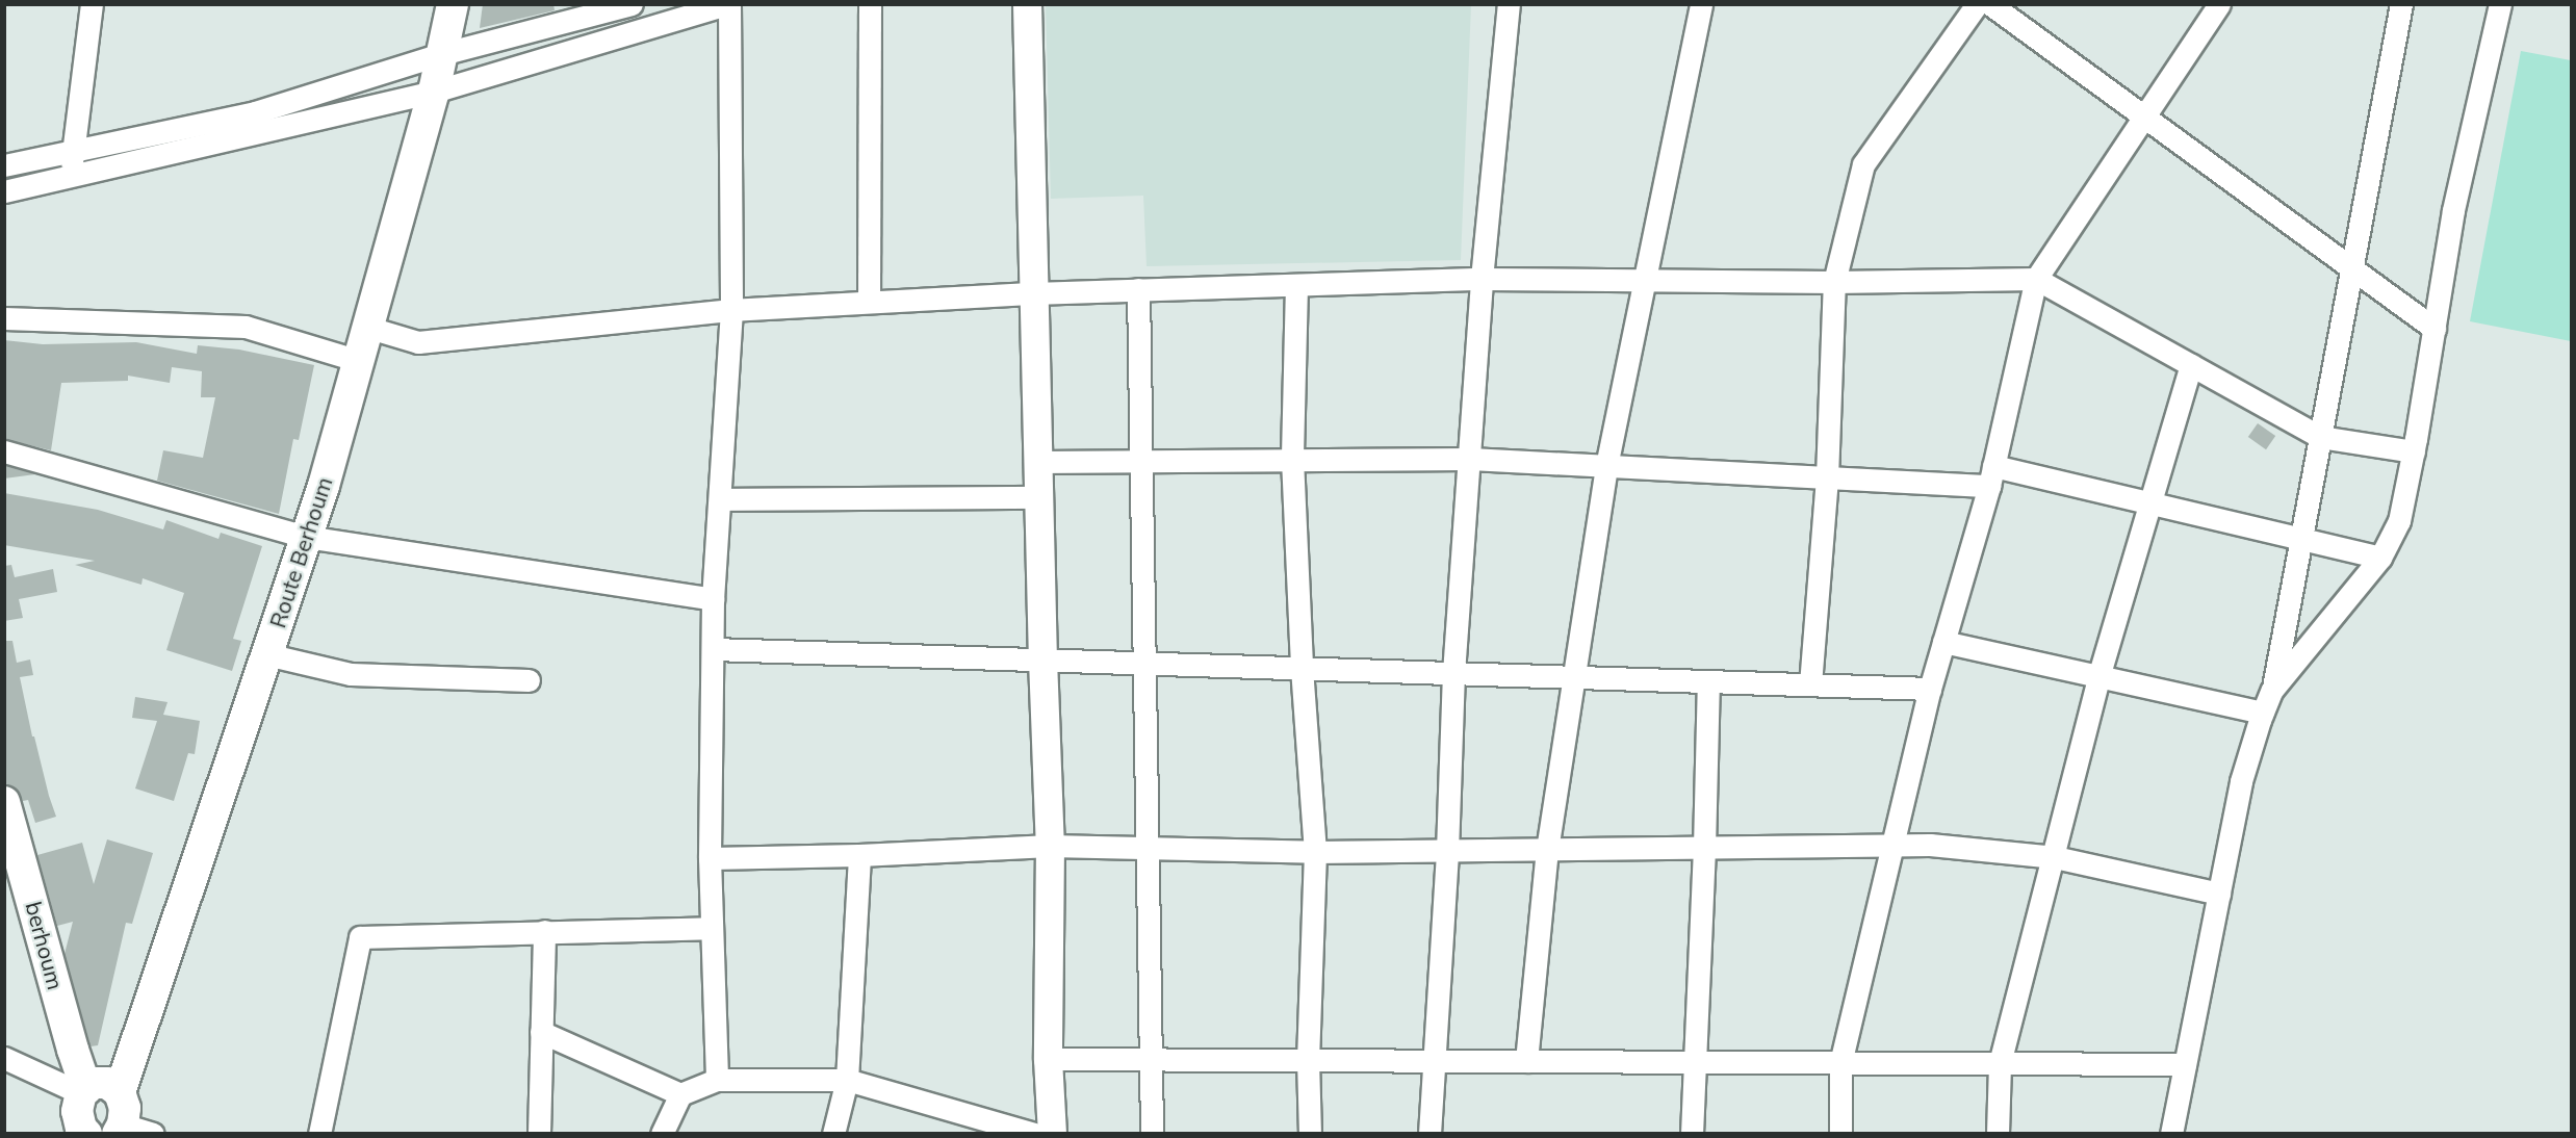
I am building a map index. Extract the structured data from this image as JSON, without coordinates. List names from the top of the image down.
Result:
{
  "streets": {
    "main road": ["Route Berhoum", "berhoum"]
  }
}
